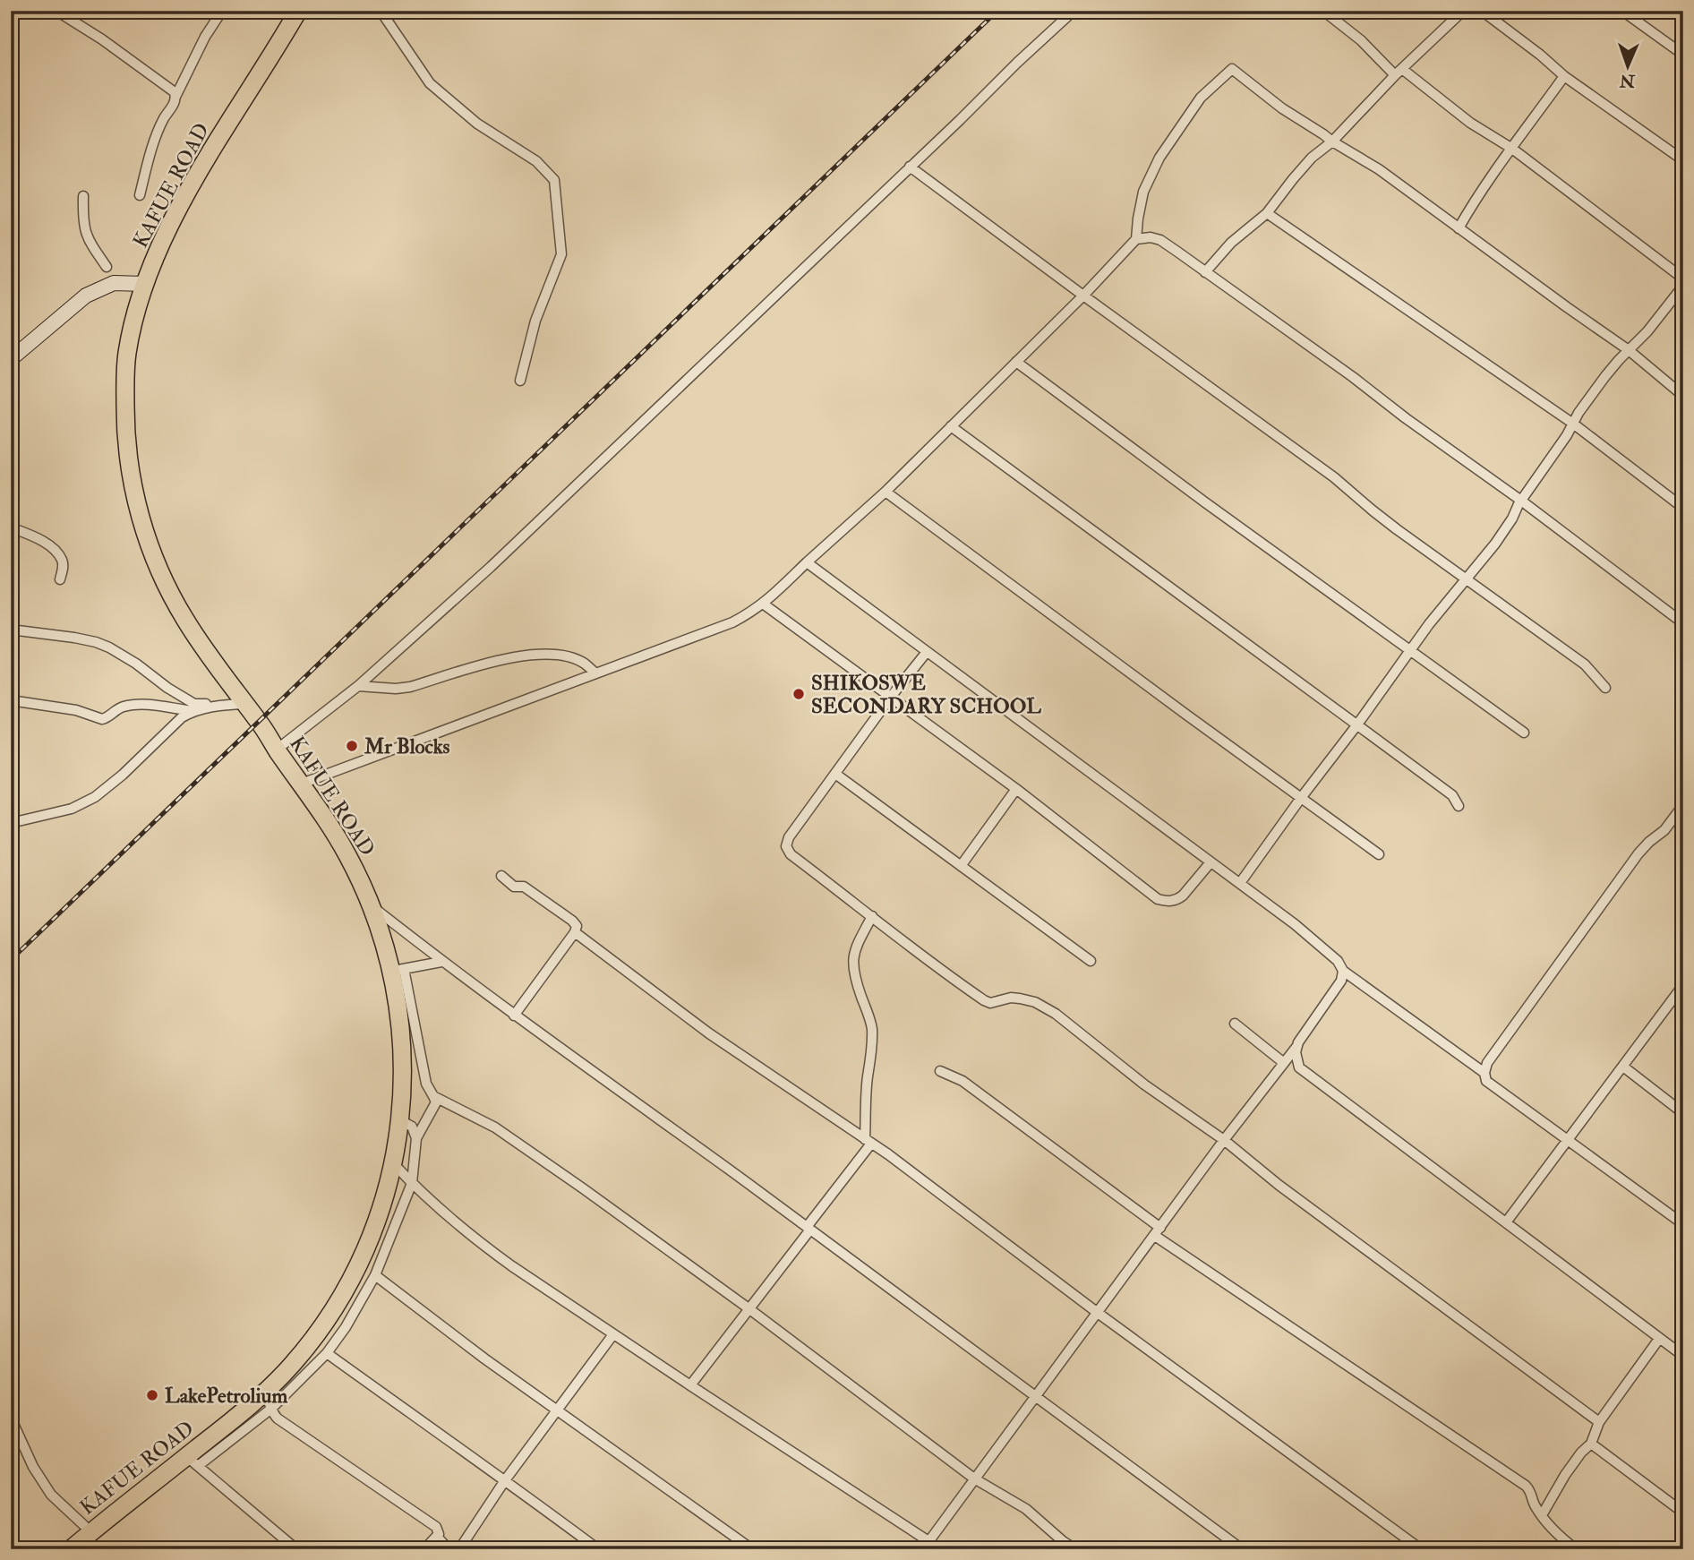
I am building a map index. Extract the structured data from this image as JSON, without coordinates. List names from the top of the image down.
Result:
{
  "streets": {
    "highway": ["KAFUE ROAD"]
  },
  "places": ["SHIKOSWE SECONDARY SCHOOL", "Mr Blocks", "LakePetrolium"],
  "north": "bottom"
}
